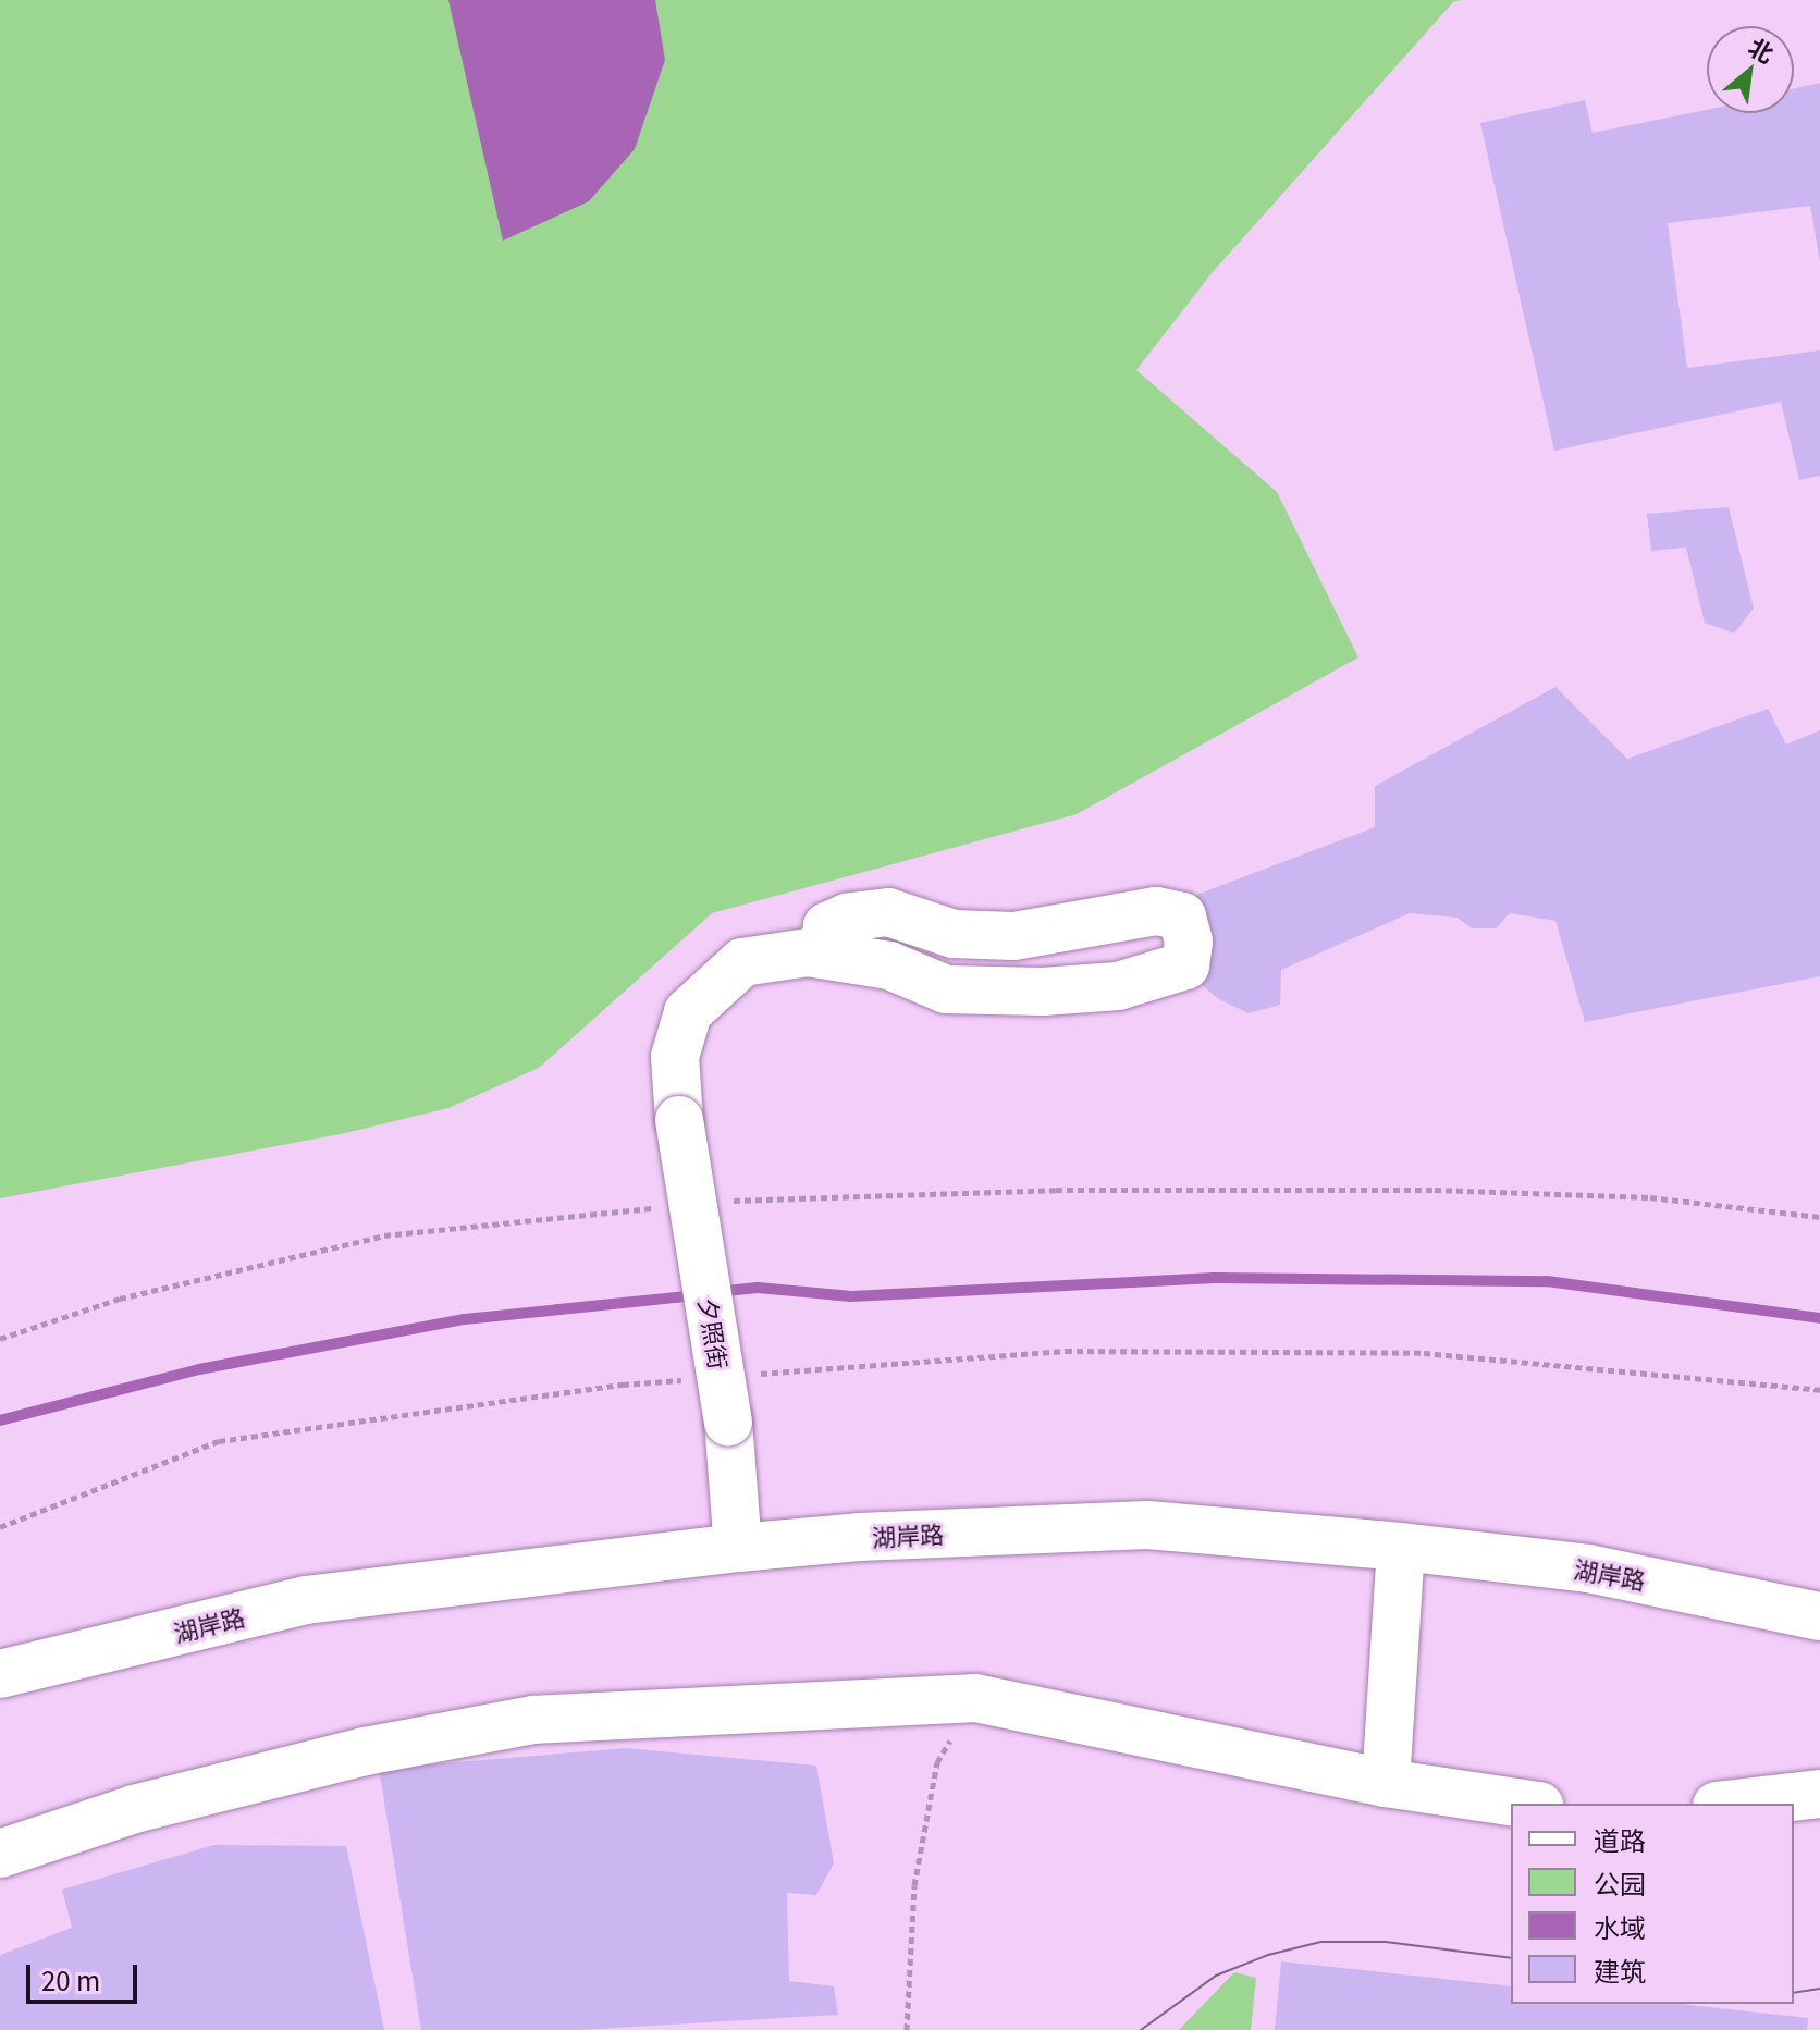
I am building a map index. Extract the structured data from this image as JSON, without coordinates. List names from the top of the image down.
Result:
{
  "streets": {
    "street": ["夕照街", "湖岸路"]
  },
  "crossings": [
    ["夕照街", "湖岸路"]
  ],
  "legend": [
    "道路",
    "公园",
    "水域",
    "建筑"
  ],
  "scale_bar": "20 m",
  "north": "top right"
}
